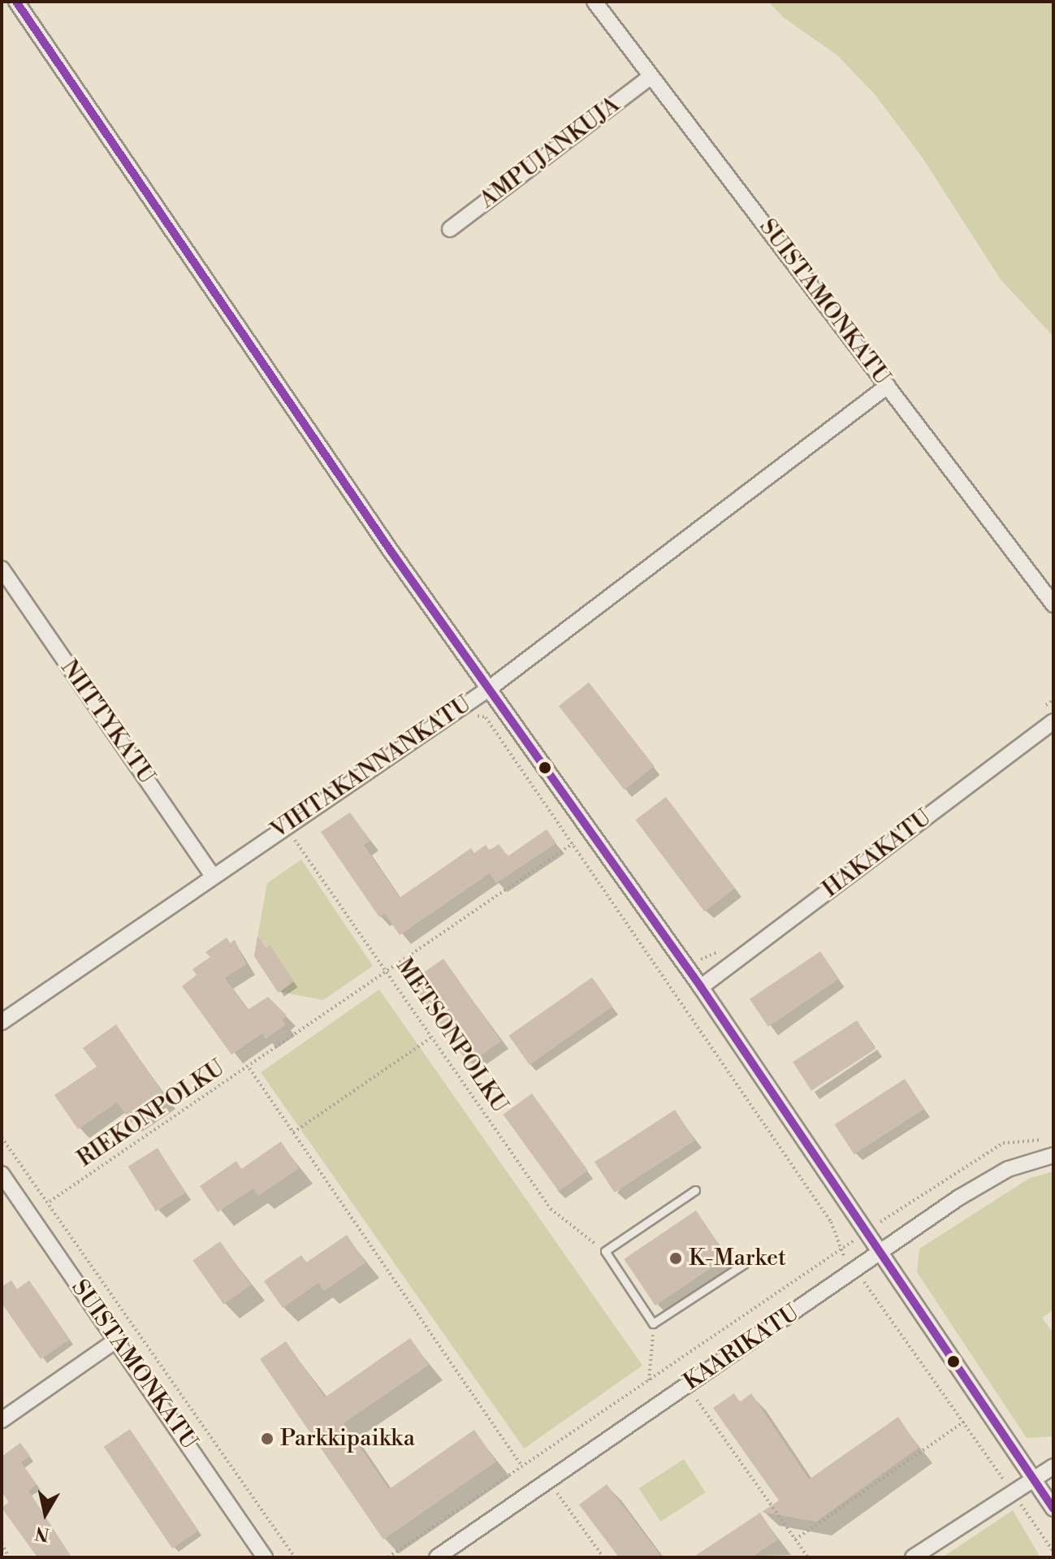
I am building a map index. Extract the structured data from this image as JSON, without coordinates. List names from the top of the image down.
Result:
{
  "streets": {
    "street": [
      "AMPUJANKUJA",
      "SUISTAMONKATU",
      "NIITTYKATU",
      "VIHTAKANNANKATU",
      "HAKAKATU",
      "KAARIKATU"
    ],
    "path": ["METSONPOLKU", "RIEKONPOLKU"]
  },
  "crossings": [
    ["AMPUJANKUJA", "SUISTAMONKATU"],
    ["SUISTAMONKATU", "VIHTAKANNANKATU"],
    ["NIITTYKATU", "VIHTAKANNANKATU"],
    ["VIHTAKANNANKATU", "METSONPOLKU"],
    ["METSONPOLKU", "RIEKONPOLKU"]
  ],
  "places": ["K-Market", "Parkkipaikka"],
  "north": "bottom"
}
